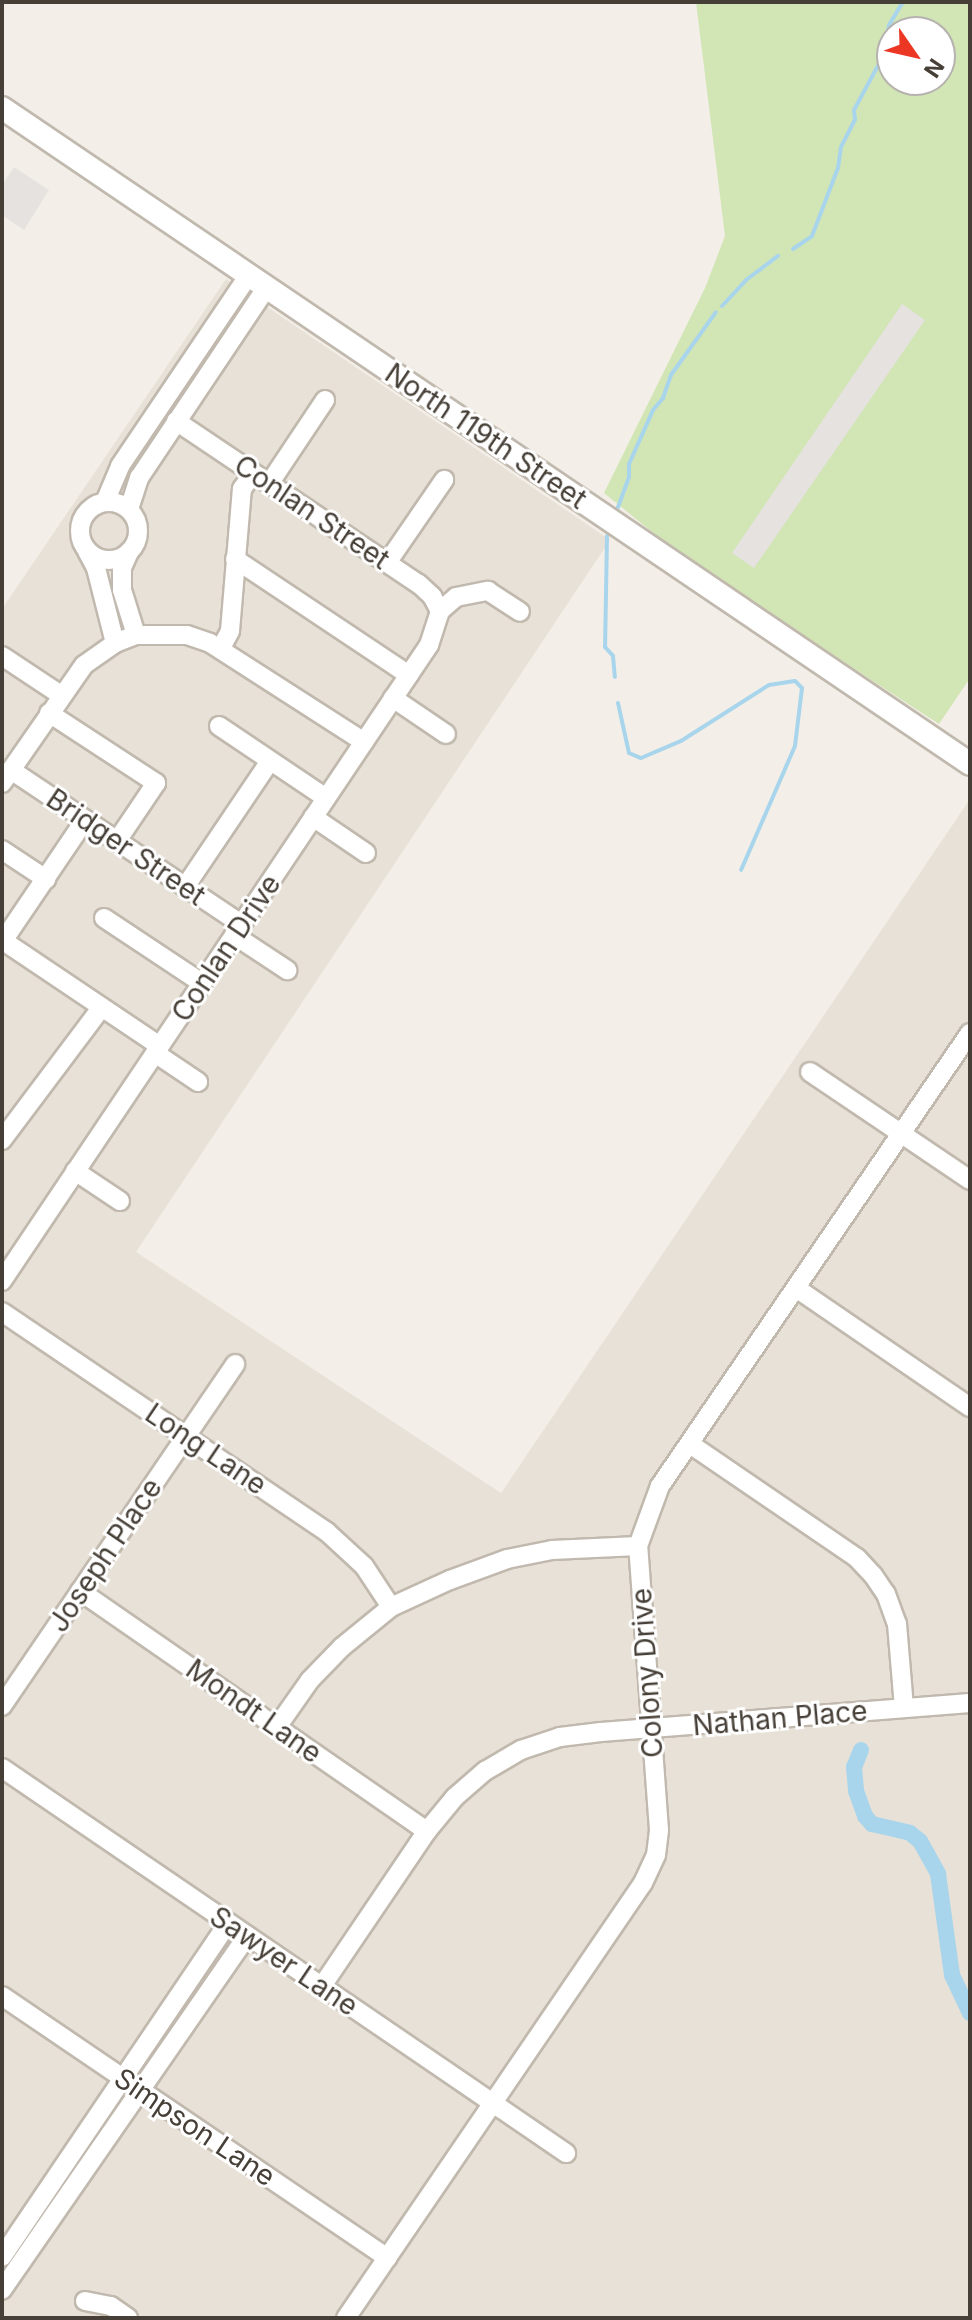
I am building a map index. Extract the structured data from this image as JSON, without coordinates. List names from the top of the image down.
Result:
{
  "streets": {
    "street": [
      "North 119th Street",
      "Conlan Street",
      "Bridger Street",
      "Conlan Drive",
      "Long Lane",
      "Joseph Place",
      "Colony Drive",
      "Mondt Lane",
      "Nathan Place",
      "Sawyer Lane",
      "Simpson Lane"
    ]
  },
  "crossings": [
    ["Conlan Street", "Conlan Drive"],
    ["Bridger Street", "Conlan Drive"],
    ["Long Lane", "Joseph Place"],
    ["Joseph Place", "Mondt Lane"],
    ["Colony Drive", "Nathan Place"],
    ["Colony Drive", "Sawyer Lane"],
    ["Colony Drive", "Simpson Lane"],
    ["Mondt Lane", "Nathan Place"],
    ["Nathan Place", "Sawyer Lane"]
  ],
  "north": "bottom right"
}
